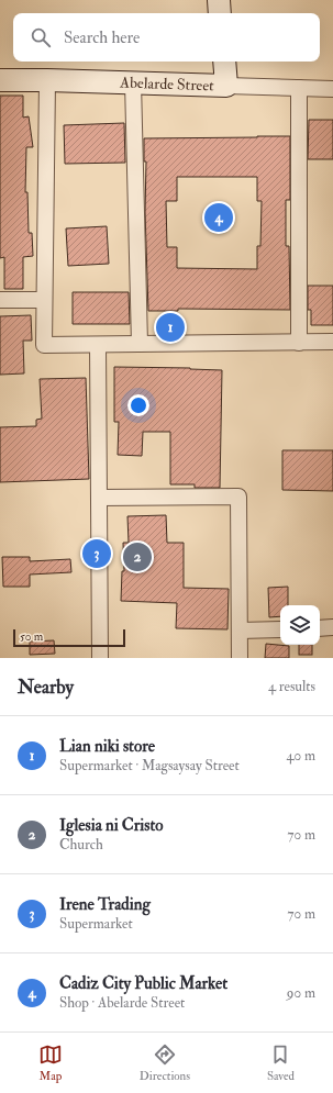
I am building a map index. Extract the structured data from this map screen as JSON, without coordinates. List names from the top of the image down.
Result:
{
  "streets": {
    "main road": ["Abelarde Street"]
  },
  "scale_bar": "50 m",
  "page": {
    "search": "Search here",
    "pins": [
      "4",
      "1",
      "3",
      "2"
    ],
    "scale": "50 m",
    "heading": ["Nearby", "4 results"],
    "list": [
      {
        "mark": "1",
        "name": "Lian niki store",
        "note": "Supermarket · Magsaysay Street",
        "value": "40 m"
      },
      {
        "mark": "2",
        "name": "Iglesia ni Cristo",
        "note": "Church",
        "value": "70 m"
      },
      {
        "mark": "3",
        "name": "Irene Trading",
        "note": "Supermarket",
        "value": "70 m"
      },
      {
        "mark": "4",
        "name": "Cadiz City Public Market",
        "note": "Shop · Abelarde Street",
        "value": "90 m"
      }
    ],
    "nav": ["Map", "Directions", "Saved"]
  }
}
